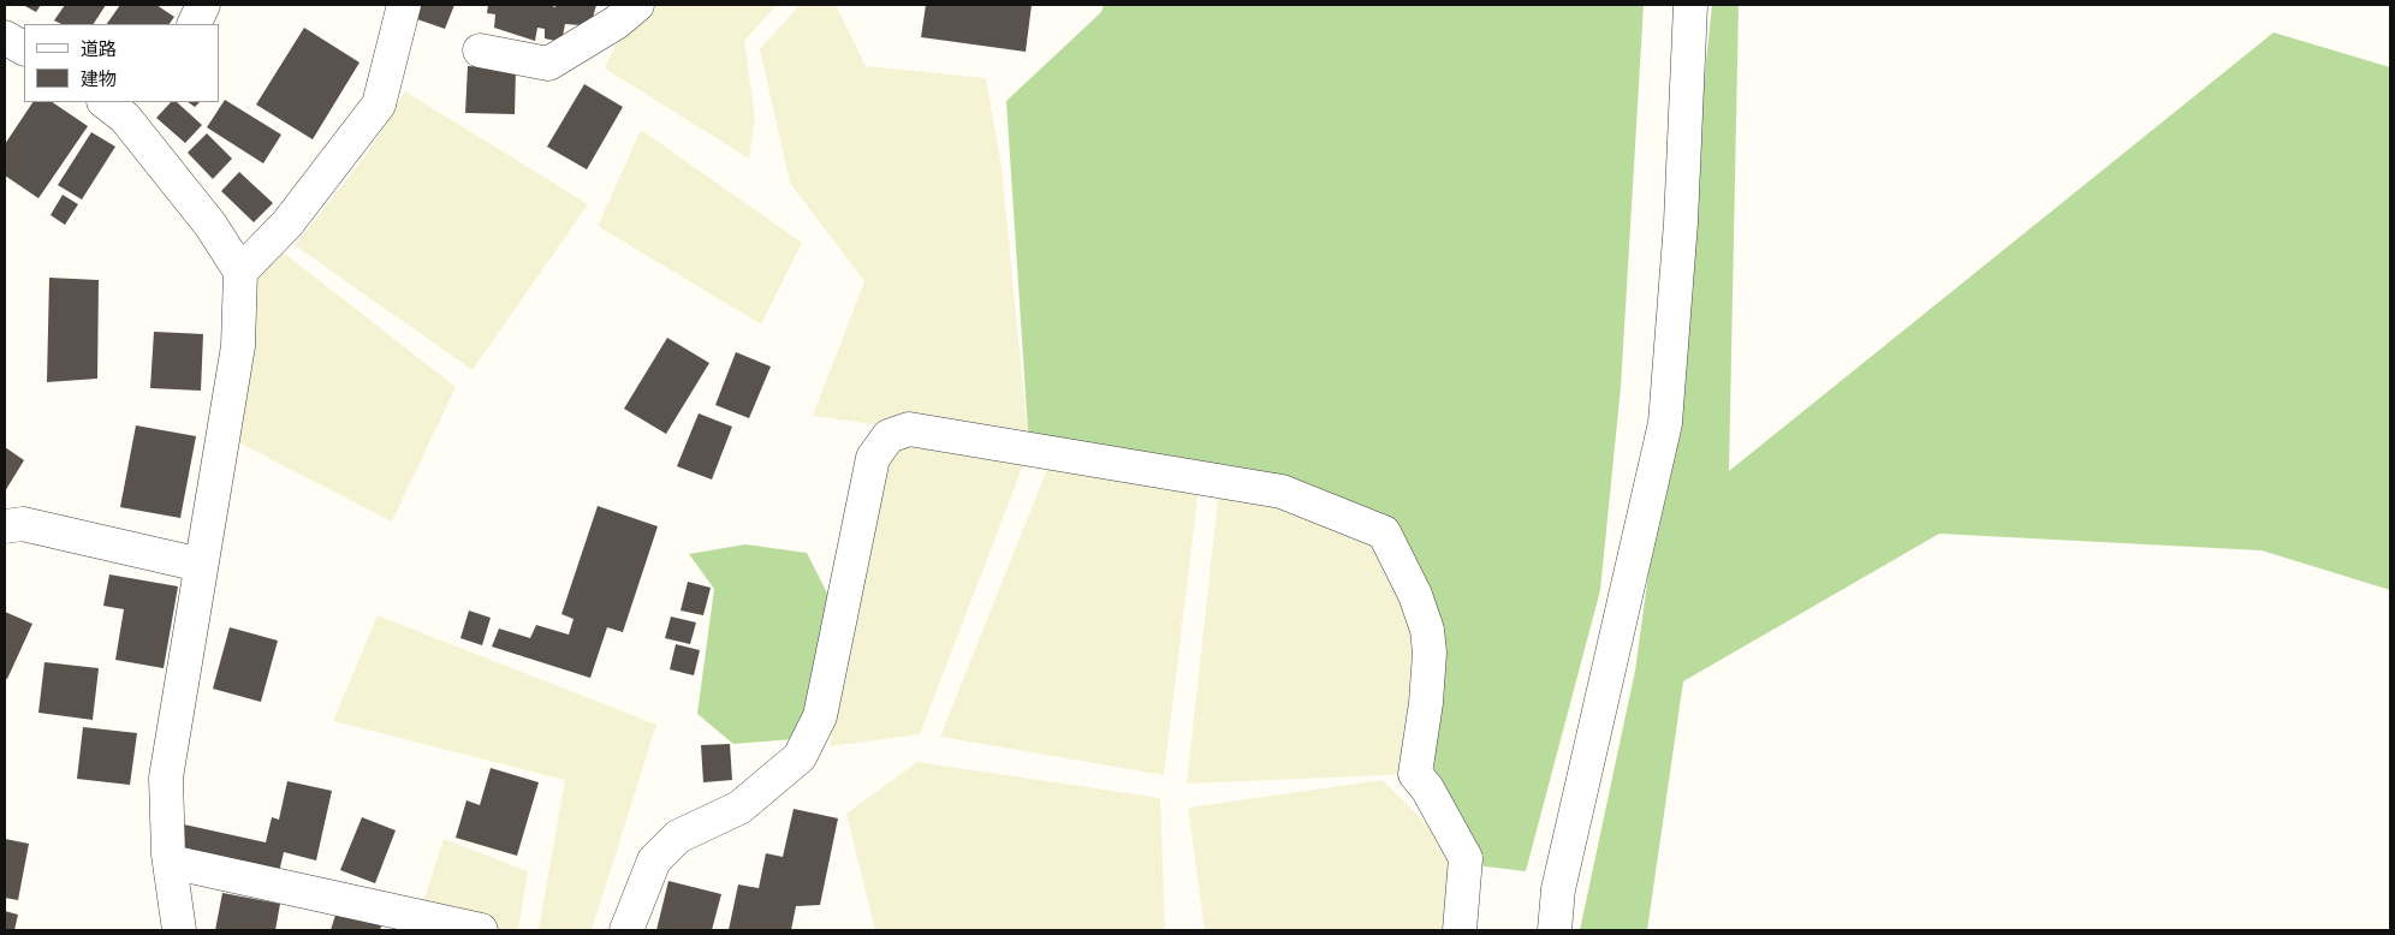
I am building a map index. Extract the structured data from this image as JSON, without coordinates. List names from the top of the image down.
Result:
{
  "legend": ["道路", "建物"]
}
